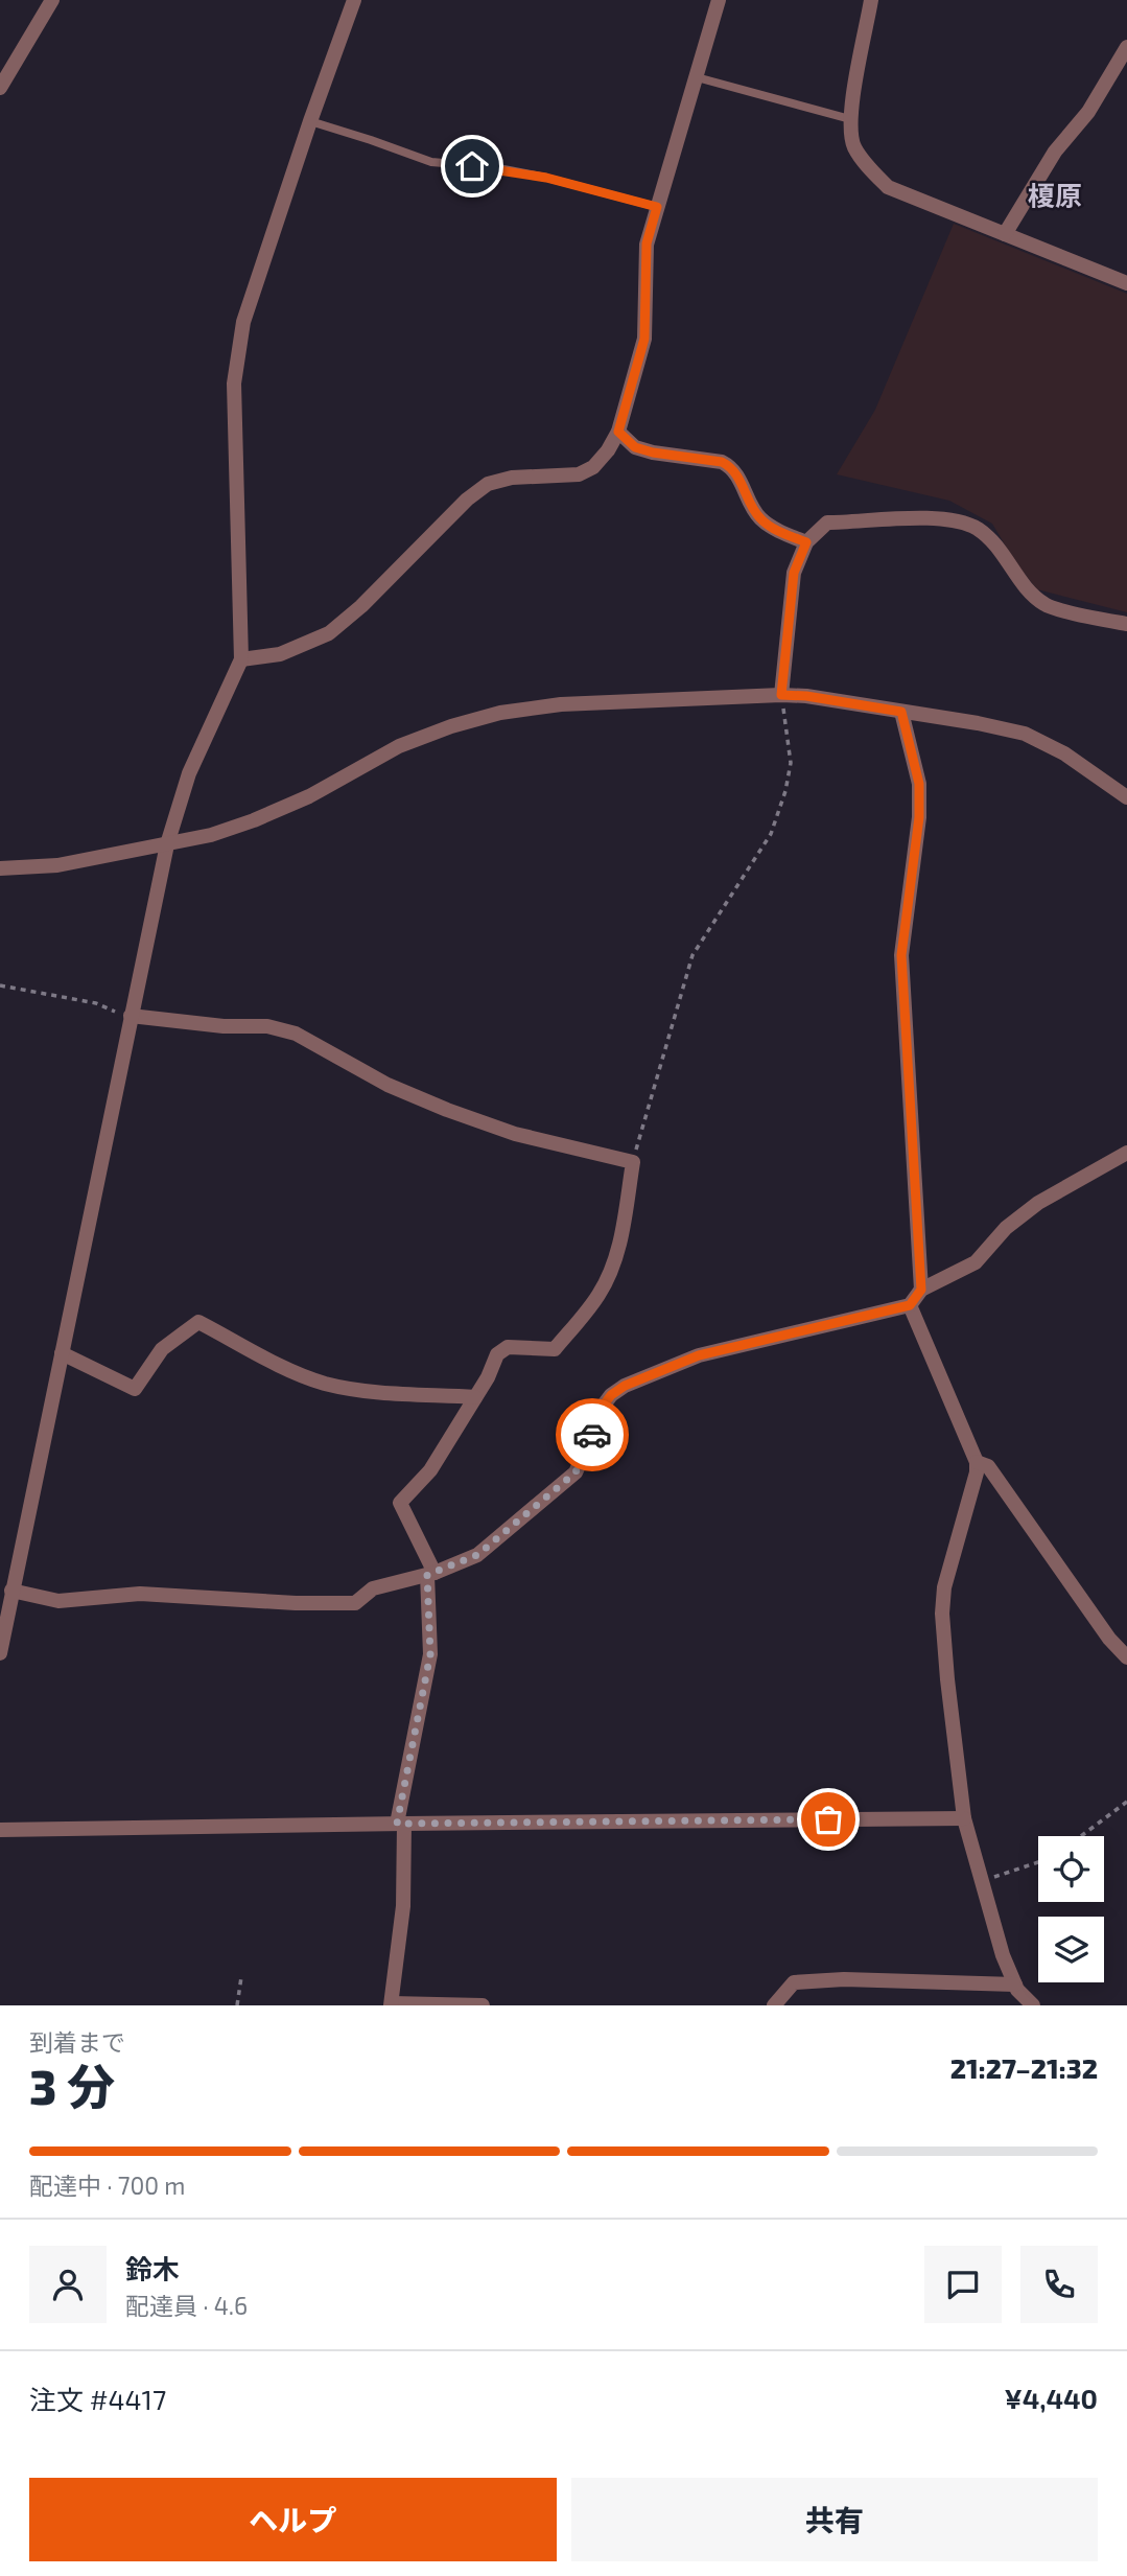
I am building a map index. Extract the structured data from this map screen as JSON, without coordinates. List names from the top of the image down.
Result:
{
  "districts": ["榎原"],
  "page": {
    "heading": ["3 分", "到着まで", "21:27–21:32"],
    "panel": [
      "鈴木",
      "配達員 · 4.6",
      "注文 #4417",
      "¥4,440"
    ],
    "bar": "配達中 · 700 m",
    "buttons": ["ヘルプ", "共有"]
  }
}
